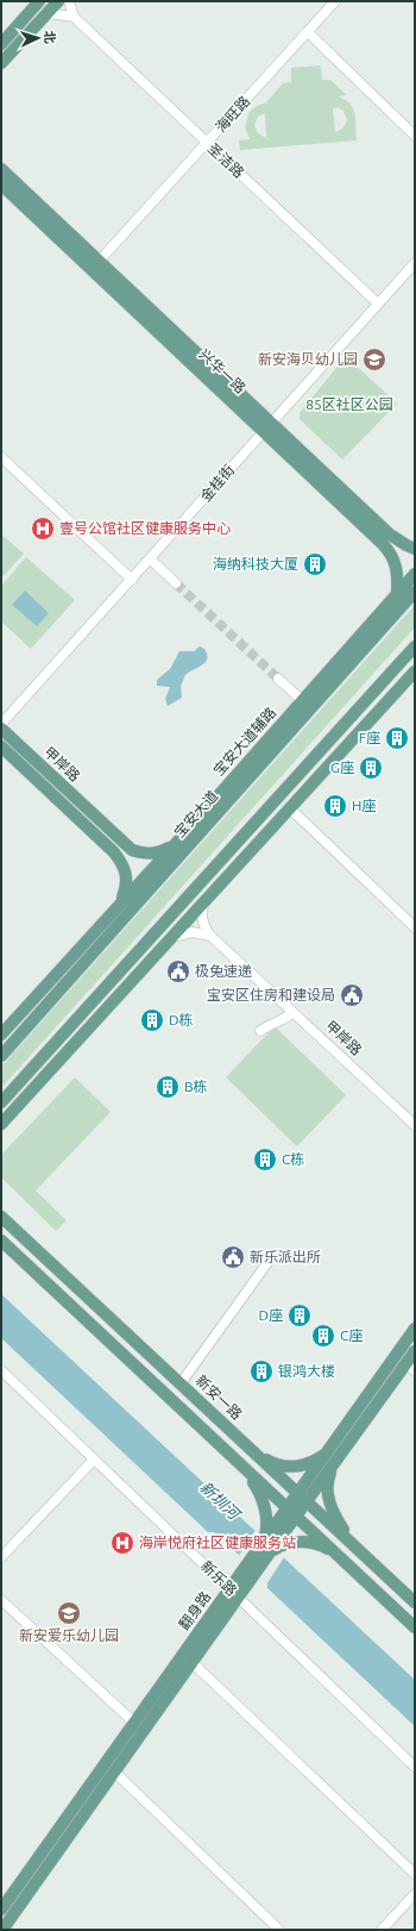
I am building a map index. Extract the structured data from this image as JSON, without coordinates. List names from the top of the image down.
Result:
{
  "streets": {
    "main road": [
      "兴华一路",
      "宝安大道辅路",
      "甲岸路",
      "宝安大道",
      "新安一路",
      "翻身路"
    ],
    "street": [
      "海旺路",
      "圣洁路",
      "金桂街",
      "新乐路"
    ]
  },
  "crossings": [
    ["海旺路", "圣洁路"],
    ["海旺路", "兴华一路"],
    ["圣洁路", "金桂街"],
    ["兴华一路", "金桂街"],
    ["兴华一路", "宝安大道辅路"],
    ["兴华一路", "宝安大道"],
    ["宝安大道辅路", "甲岸路"],
    ["宝安大道辅路", "宝安大道"],
    ["新安一路", "翻身路"],
    ["新乐路", "翻身路"]
  ],
  "water": ["新圳河"],
  "parks": ["85区社区公园"],
  "places": {
    "school or university": ["新安海贝幼儿园", "新安爱乐幼儿园"],
    "hospital": ["壹号公馆社区健康服务中心", "海岸悦府社区健康服务站"],
    "building": [
      "海纳科技大厦",
      "F座",
      "G座",
      "H座",
      "D栋",
      "B栋",
      "C栋",
      "D座",
      "C座",
      "银鸿大楼"
    ],
    "public building": ["极兔速递", "宝安区住房和建设局", "新乐派出所"]
  },
  "north": "right"
}
